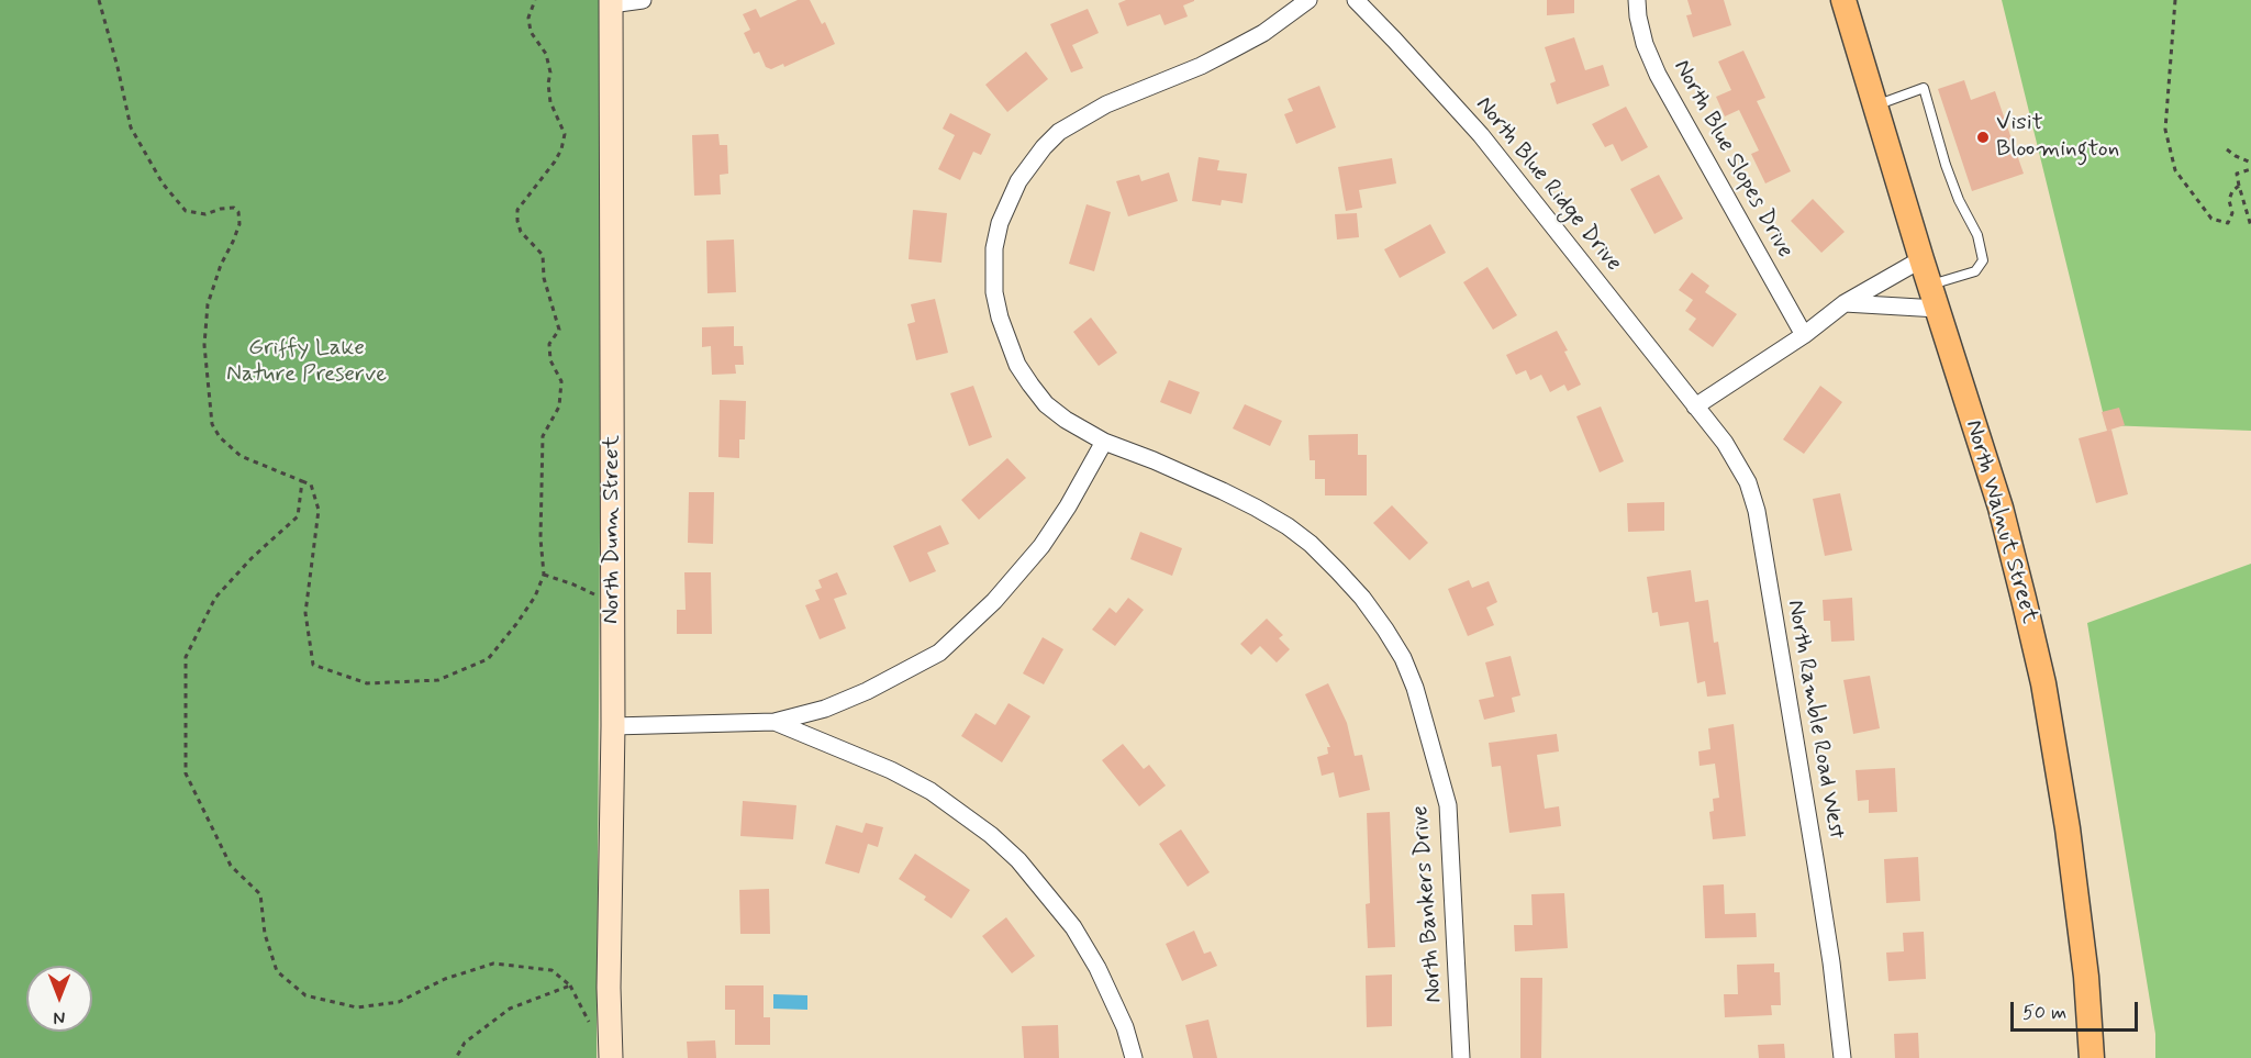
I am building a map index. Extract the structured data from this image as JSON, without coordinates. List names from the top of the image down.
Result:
{
  "streets": {
    "main road": ["North Walnut Street"],
    "street": [
      "North Blue Slopes Drive",
      "North Blue Ridge Drive",
      "North Dunn Street",
      "North Ramble Road West",
      "North Bankers Drive"
    ]
  },
  "crossings": [
    ["North Blue Ridge Drive", "North Ramble Road West"]
  ],
  "parks": ["Griffy Lake Nature Preserve"],
  "places": ["Visit Bloomington"],
  "scale_bar": "50 m",
  "north": "bottom"
}
